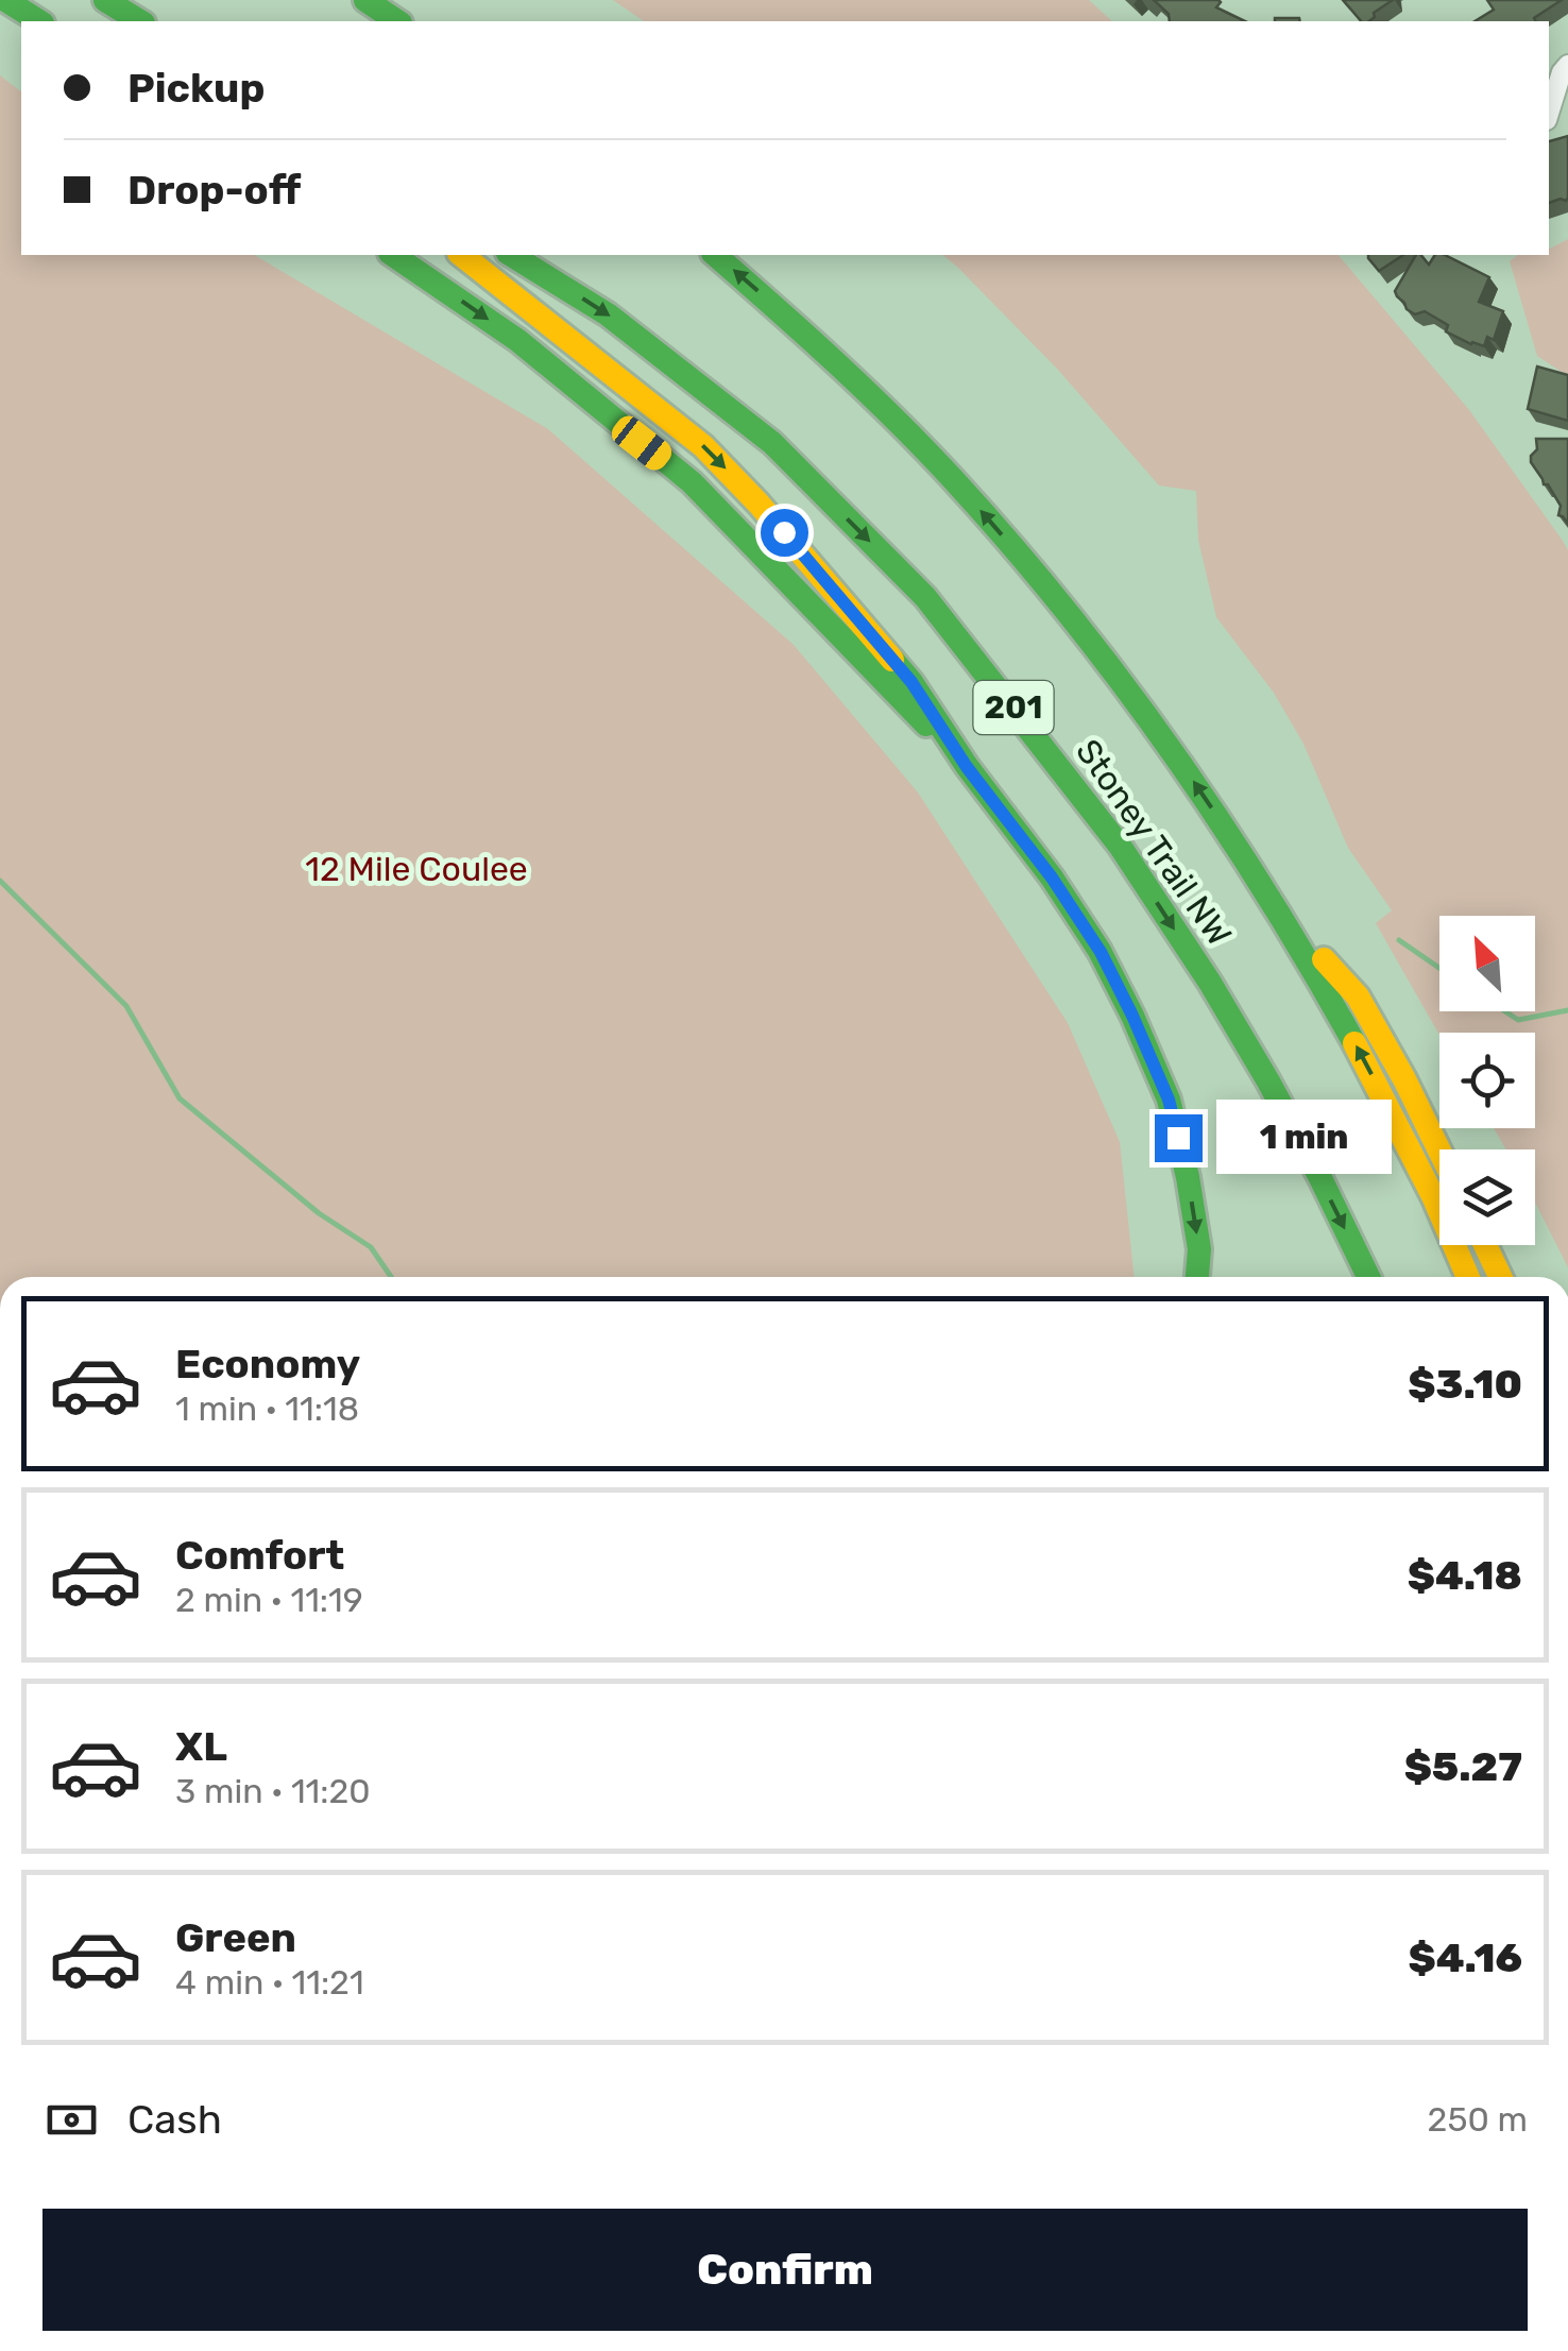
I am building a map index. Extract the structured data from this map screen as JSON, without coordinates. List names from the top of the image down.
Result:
{
  "streets": {
    "main road": ["201", "Stoney Trail NW"]
  },
  "parks": ["12 Mile Coulee"],
  "north": "top left",
  "page": {
    "banner": ["Pickup", "Drop-off"],
    "bubble": "1 min",
    "list": [
      {
        "name": "Economy",
        "note": "1 min · 11:18",
        "value": "$3.10"
      },
      {
        "name": "Comfort",
        "note": "2 min · 11:19",
        "value": "$4.18"
      },
      {
        "name": "XL",
        "note": "3 min · 11:20",
        "value": "$5.27"
      },
      {
        "name": "Green",
        "note": "4 min · 11:21",
        "value": "$4.16"
      }
    ],
    "pay": ["Cash", "250 m"],
    "buttons": "Confirm"
  }
}
